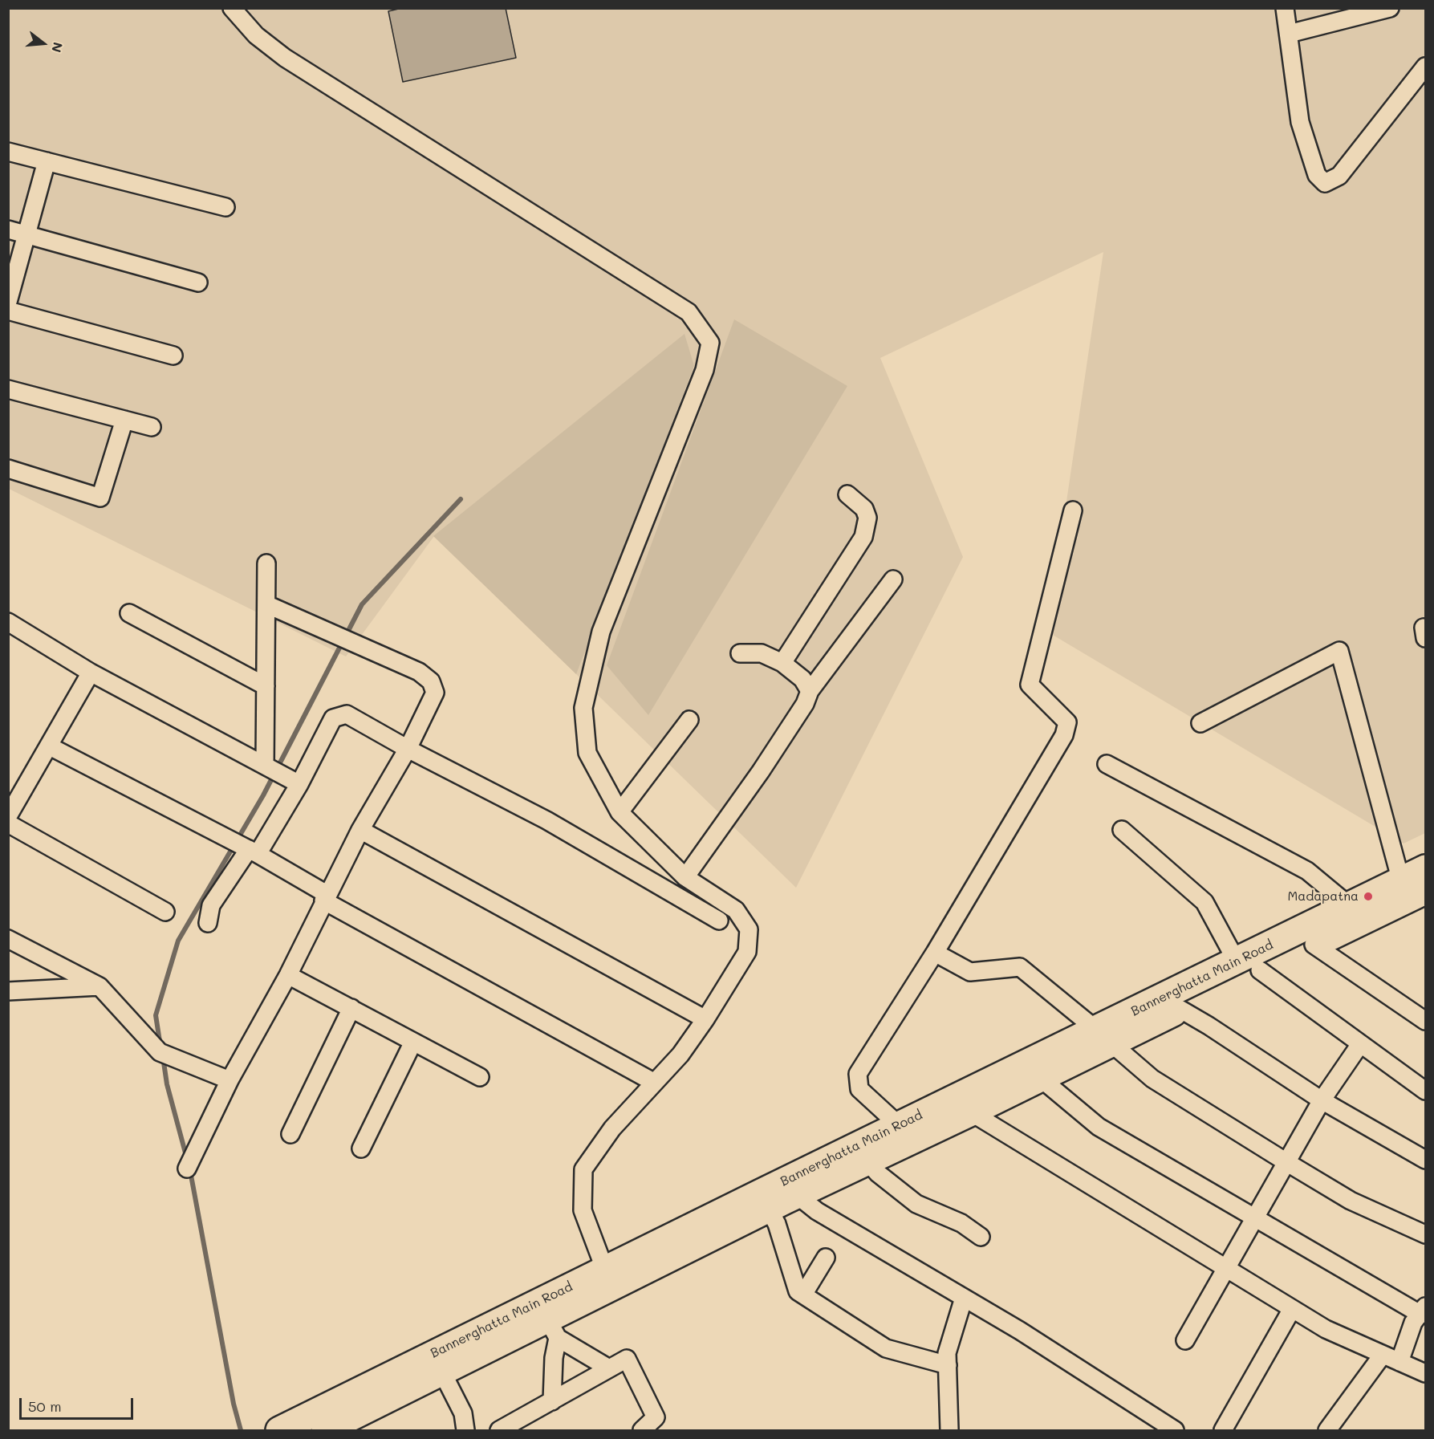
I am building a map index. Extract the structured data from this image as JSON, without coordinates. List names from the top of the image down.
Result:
{
  "streets": {
    "main road": ["Bannerghatta Main Road"]
  },
  "places": ["Madapatna"],
  "scale_bar": "50 m",
  "north": "right"
}
